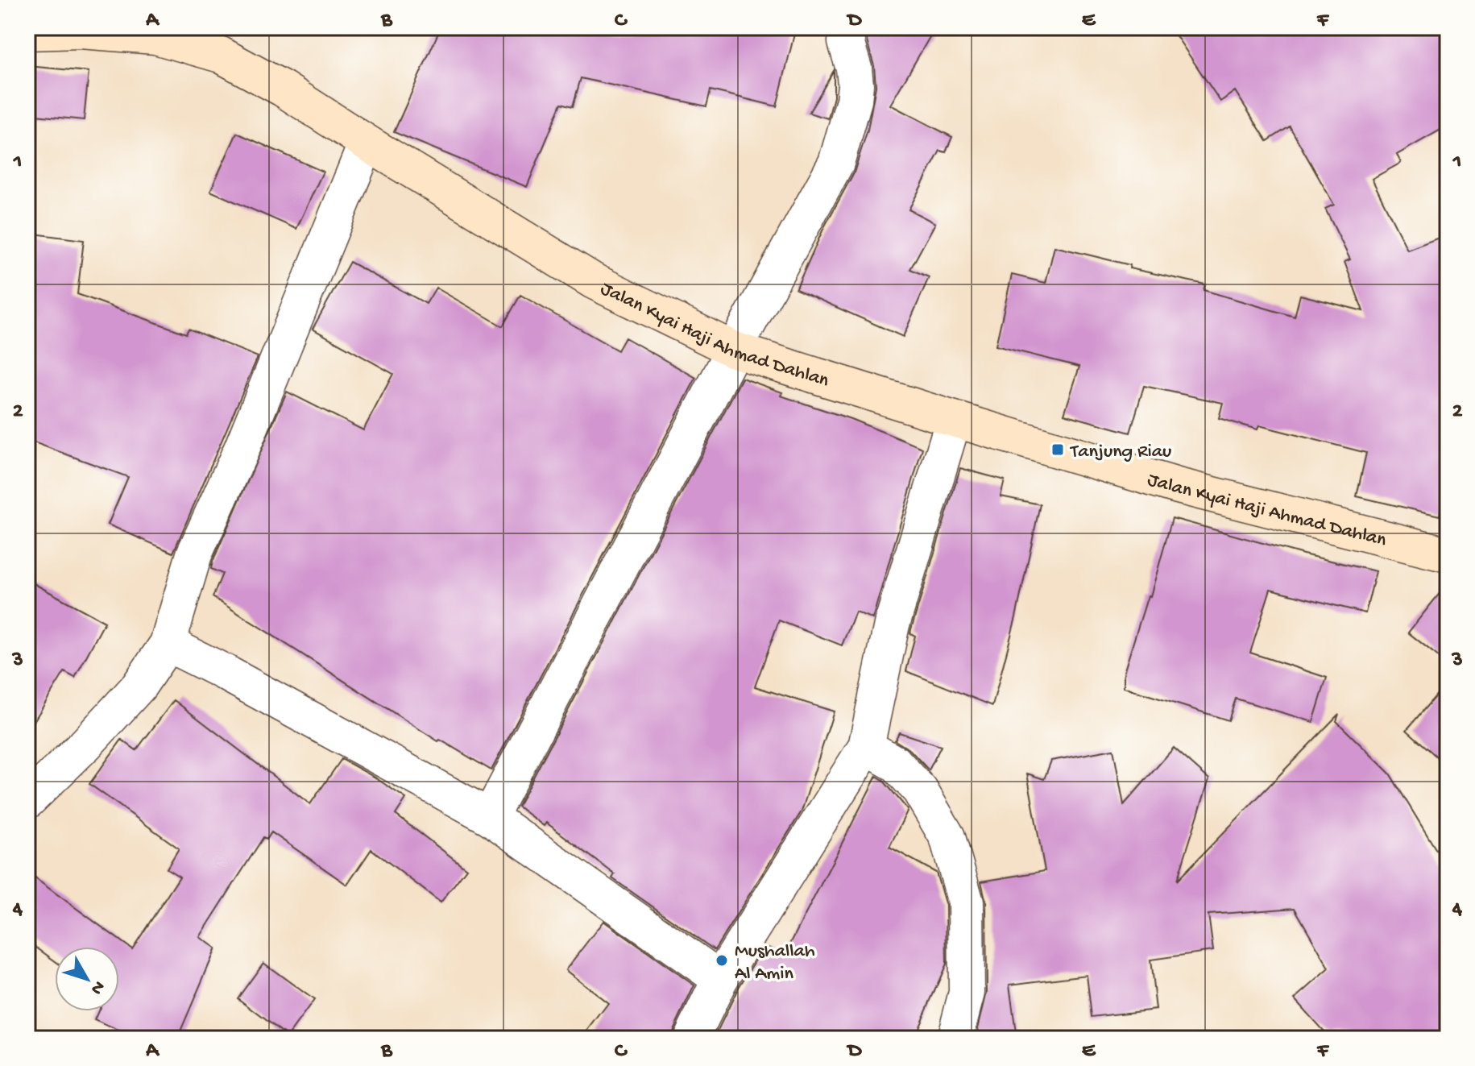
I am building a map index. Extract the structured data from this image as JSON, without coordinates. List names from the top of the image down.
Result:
{
  "streets": {
    "main road": ["Jalan Kyai Haji Ahmad Dahlan"]
  },
  "places": {
    "transit": ["Tanjung Riau"],
    "other": ["Mushallah Al Amin"]
  },
  "north": "bottom right",
  "grid": {
    "columns": [
      "A",
      "B",
      "C",
      "D",
      "E",
      "F"
    ],
    "rows": [
      "1",
      "2",
      "3",
      "4"
    ]
  }
}
